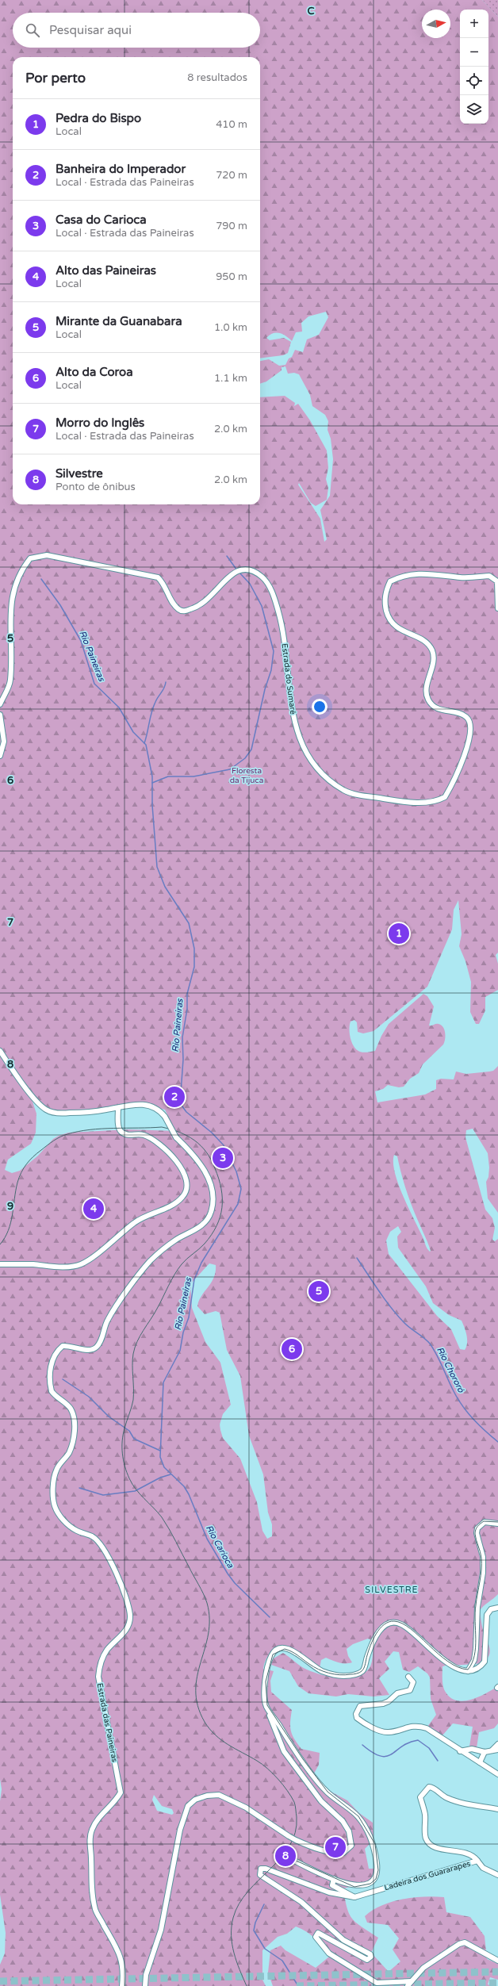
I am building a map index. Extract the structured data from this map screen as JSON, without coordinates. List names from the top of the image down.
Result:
{
  "streets": {
    "street": ["Estrada do Sumaré", "Estrada das Paineiras", "Ladeira dos Guararapes"]
  },
  "districts": ["SILVESTRE"],
  "water": ["Rio Paineiras", "Rio Chororó", "Rio Carioca"],
  "parks": ["Floresta da Tijuca"],
  "north": "right",
  "page": {
    "map_buttons": ["+", "−"],
    "search": "Pesquisar aqui",
    "heading": ["Por perto", "8 resultados"],
    "list": [
      {
        "mark": "1",
        "name": "Pedra do Bispo",
        "note": "Local",
        "value": "410 m"
      },
      {
        "mark": "2",
        "name": "Banheira do Imperador",
        "note": "Local · Estrada das Paineiras",
        "value": "720 m"
      },
      {
        "mark": "3",
        "name": "Casa do Carioca",
        "note": "Local · Estrada das Paineiras",
        "value": "790 m"
      },
      {
        "mark": "4",
        "name": "Alto das Paineiras",
        "note": "Local",
        "value": "950 m"
      },
      {
        "mark": "5",
        "name": "Mirante da Guanabara",
        "note": "Local",
        "value": "1.0 km"
      },
      {
        "mark": "6",
        "name": "Alto da Coroa",
        "note": "Local",
        "value": "1.1 km"
      },
      {
        "mark": "7",
        "name": "Morro do Inglês",
        "note": "Local · Estrada das Paineiras",
        "value": "2.0 km"
      },
      {
        "mark": "8",
        "name": "Silvestre",
        "note": "Ponto de ônibus",
        "value": "2.0 km"
      }
    ],
    "pins": [
      "1",
      "2",
      "3",
      "4",
      "5",
      "6",
      "7",
      "8"
    ]
  },
  "grid": {
    "columns": ["C"],
    "rows": [
      "5",
      "6",
      "7",
      "8",
      "9"
    ]
  }
}
